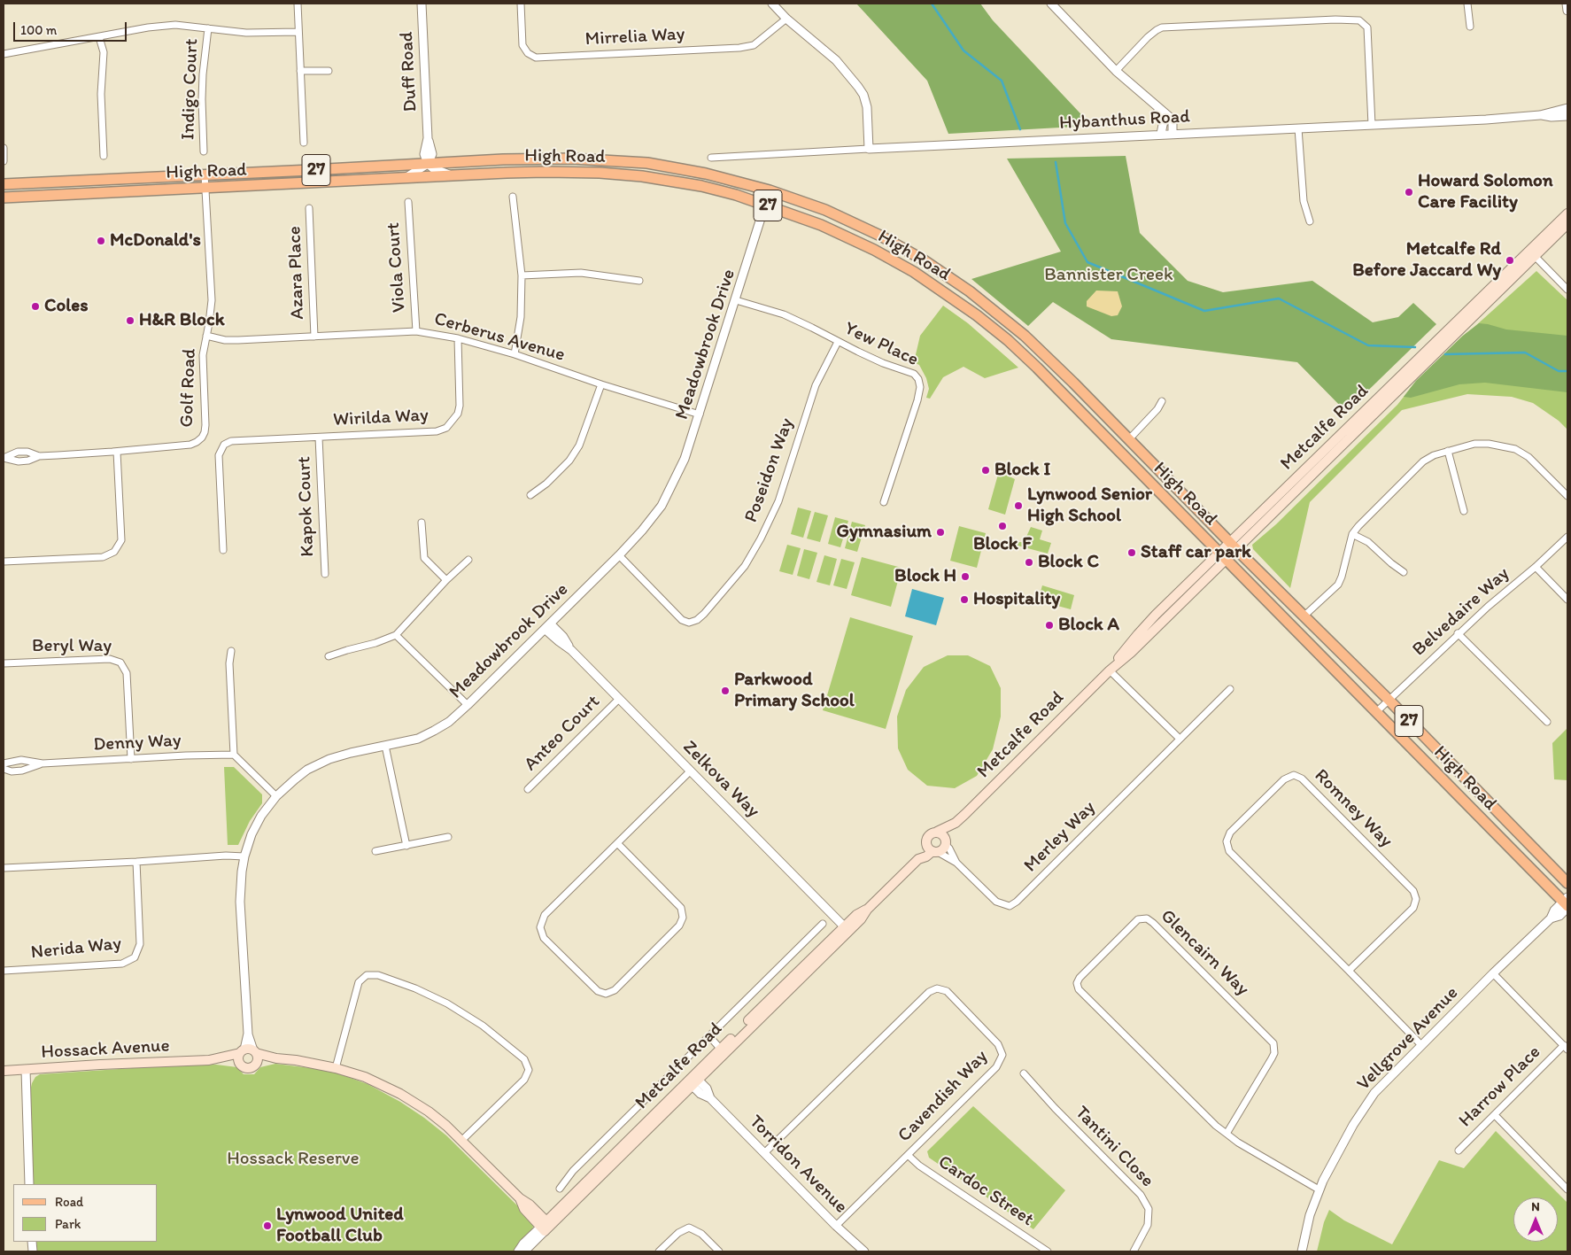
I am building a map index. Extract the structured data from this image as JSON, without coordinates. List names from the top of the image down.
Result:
{
  "streets": {
    "main road": [
      "High Road",
      "27",
      "Metcalfe Road",
      "Hossack Avenue"
    ],
    "street": [
      "Mirrelia Way",
      "Duff Road",
      "Indigo Court",
      "Hybanthus Road",
      "Viola Court",
      "Azara Place",
      "Cerberus Avenue",
      "Meadowbrook Drive",
      "Yew Place",
      "Golf Road",
      "Wirilda Way",
      "Poseidon Way",
      "Kapok Court",
      "Belvedaire Way",
      "Beryl Way",
      "Anteo Court",
      "Denny Way",
      "Zelkova Way",
      "Romney Way",
      "Merley Way",
      "Nerida Way",
      "Glencairn Way",
      "Vellgrove Avenue",
      "Harrow Place",
      "Cavendish Way",
      "Tantini Close",
      "Torridon Avenue",
      "Cardoc Street"
    ]
  },
  "crossings": [
    ["Duff Road", "High Road"],
    ["High Road", "Meadowbrook Drive"],
    ["High Road", "Golf Road"],
    ["High Road", "Metcalfe Road"],
    ["High Road", "Belvedaire Way"],
    ["High Road", "Vellgrove Avenue"],
    ["Viola Court", "Cerberus Avenue"],
    ["Azara Place", "Cerberus Avenue"],
    ["Cerberus Avenue", "Meadowbrook Drive"],
    ["Cerberus Avenue", "Golf Road"],
    ["Cerberus Avenue", "Wirilda Way"],
    ["Meadowbrook Drive", "Yew Place"],
    ["Meadowbrook Drive", "Poseidon Way"],
    ["Meadowbrook Drive", "Zelkova Way"],
    ["Meadowbrook Drive", "Hossack Avenue"],
    ["Yew Place", "Poseidon Way"],
    ["Wirilda Way", "Kapok Court"],
    ["Metcalfe Road", "Zelkova Way"],
    ["Metcalfe Road", "Merley Way"],
    ["Metcalfe Road", "Hossack Avenue"],
    ["Metcalfe Road", "Torridon Avenue"],
    ["Beryl Way", "Denny Way"],
    ["Anteo Court", "Zelkova Way"],
    ["Romney Way", "Vellgrove Avenue"],
    ["Glencairn Way", "Vellgrove Avenue"],
    ["Cavendish Way", "Torridon Avenue"],
    ["Cavendish Way", "Cardoc Street"]
  ],
  "parks": ["Bannister Creek", "Hossack Reserve"],
  "places": [
    "Howard Solomon Care Facility",
    "McDonald's",
    "Metcalfe Rd Before Jaccard Wy",
    "Coles",
    "H&R Block",
    "Block I",
    "Lynwood Senior High School",
    "Block F",
    "Gymnasium",
    "Staff car park",
    "Block C",
    "Block H",
    "Hospitality",
    "Block A",
    "Parkwood Primary School",
    "Lynwood United Football Club"
  ],
  "legend": ["Road", "Park"],
  "scale_bar": "100 m",
  "north": "top"
}
